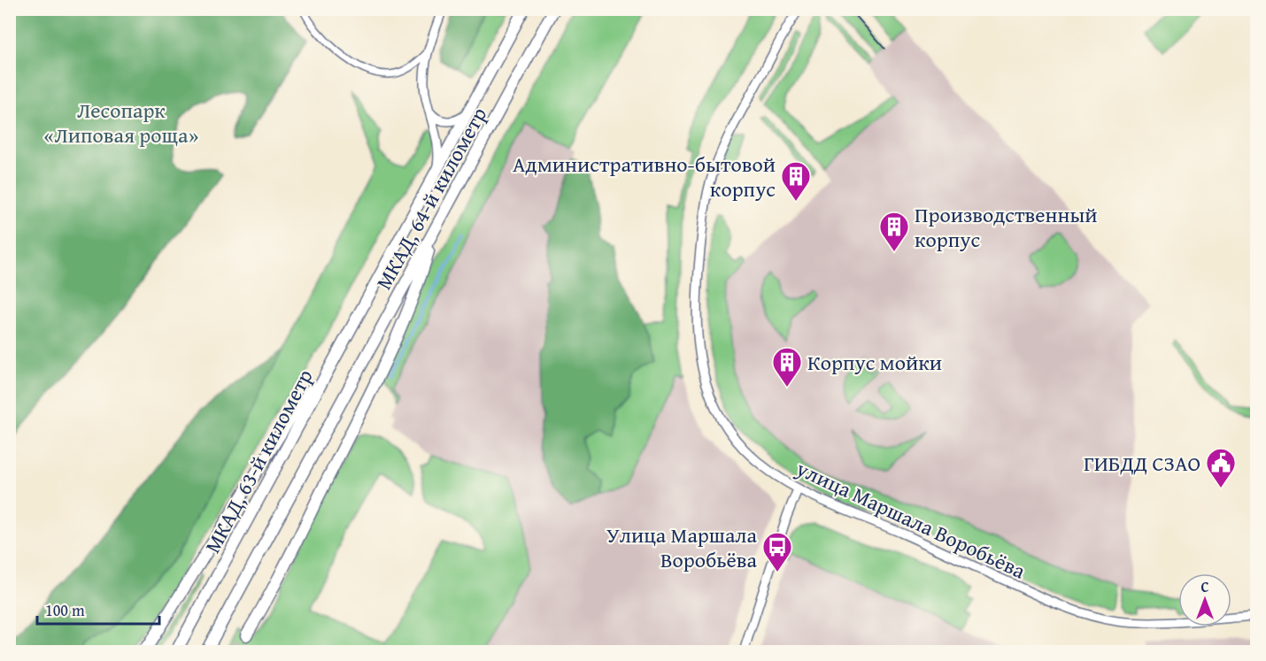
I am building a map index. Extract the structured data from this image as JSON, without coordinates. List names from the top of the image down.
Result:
{
  "streets": {
    "highway": ["МКАД, 64-й километр", "МКАД, 63-й километр"],
    "street": ["улица Маршала Воробьёва"]
  },
  "crossings": [
    ["МКАД, 64-й километр", "МКАД, 63-й километр"]
  ],
  "parks": ["Лесопарк «Липовая роща»"],
  "places": {
    "building": ["Административно-бытовой корпус", "Производственный корпус", "Корпус мойки"],
    "public building": ["ГИБДД СЗАО"],
    "bus stop": ["Улица Маршала Воробьёва"]
  },
  "scale_bar": "100 m",
  "north": "top"
}
